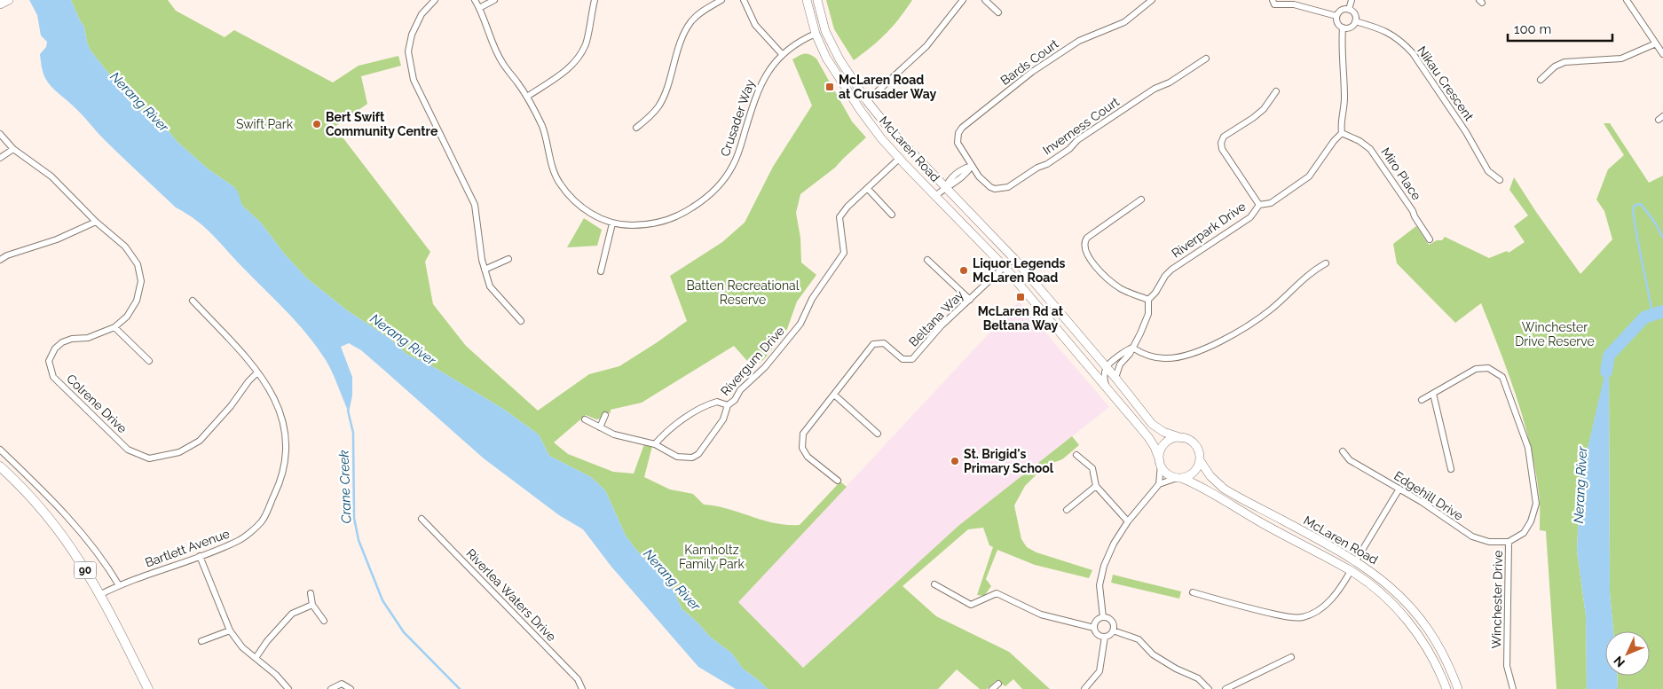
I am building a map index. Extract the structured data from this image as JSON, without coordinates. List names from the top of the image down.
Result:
{
  "streets": {
    "main road": ["McLaren Road", "90"],
    "street": [
      "Bards Court",
      "Nikau Crescent",
      "Crusader Way",
      "Inverness Court",
      "Miro Place",
      "Riverpark Drive",
      "Beltana Way",
      "Rivergum Drive",
      "Colrene Drive",
      "Edgehill Drive",
      "Bartlett Avenue",
      "Riverlea Waters Drive",
      "Winchester Drive"
    ]
  },
  "crossings": [
    ["Bards Court", "Inverness Court"],
    ["Crusader Way", "McLaren Road"],
    ["McLaren Road", "Riverpark Drive"],
    ["McLaren Road", "Beltana Way"],
    ["McLaren Road", "Rivergum Drive"],
    ["Miro Place", "Riverpark Drive"],
    ["Colrene Drive", "Bartlett Avenue"],
    ["Edgehill Drive", "Winchester Drive"],
    ["Bartlett Avenue", "90"]
  ],
  "water": ["Nerang River", "Crane Creek"],
  "parks": [
    "Swift Park",
    "Batten Recreational Reserve",
    "Winchester Drive Reserve",
    "Kamholtz Family Park"
  ],
  "places": {
    "transit": ["McLaren Road at Crusader Way", "McLaren Rd at Beltana Way"],
    "other": ["Bert Swift Community Centre", "Liquor Legends McLaren Road", "St. Brigid's Primary School"]
  },
  "scale_bar": "100 m",
  "north": "bottom left"
}
